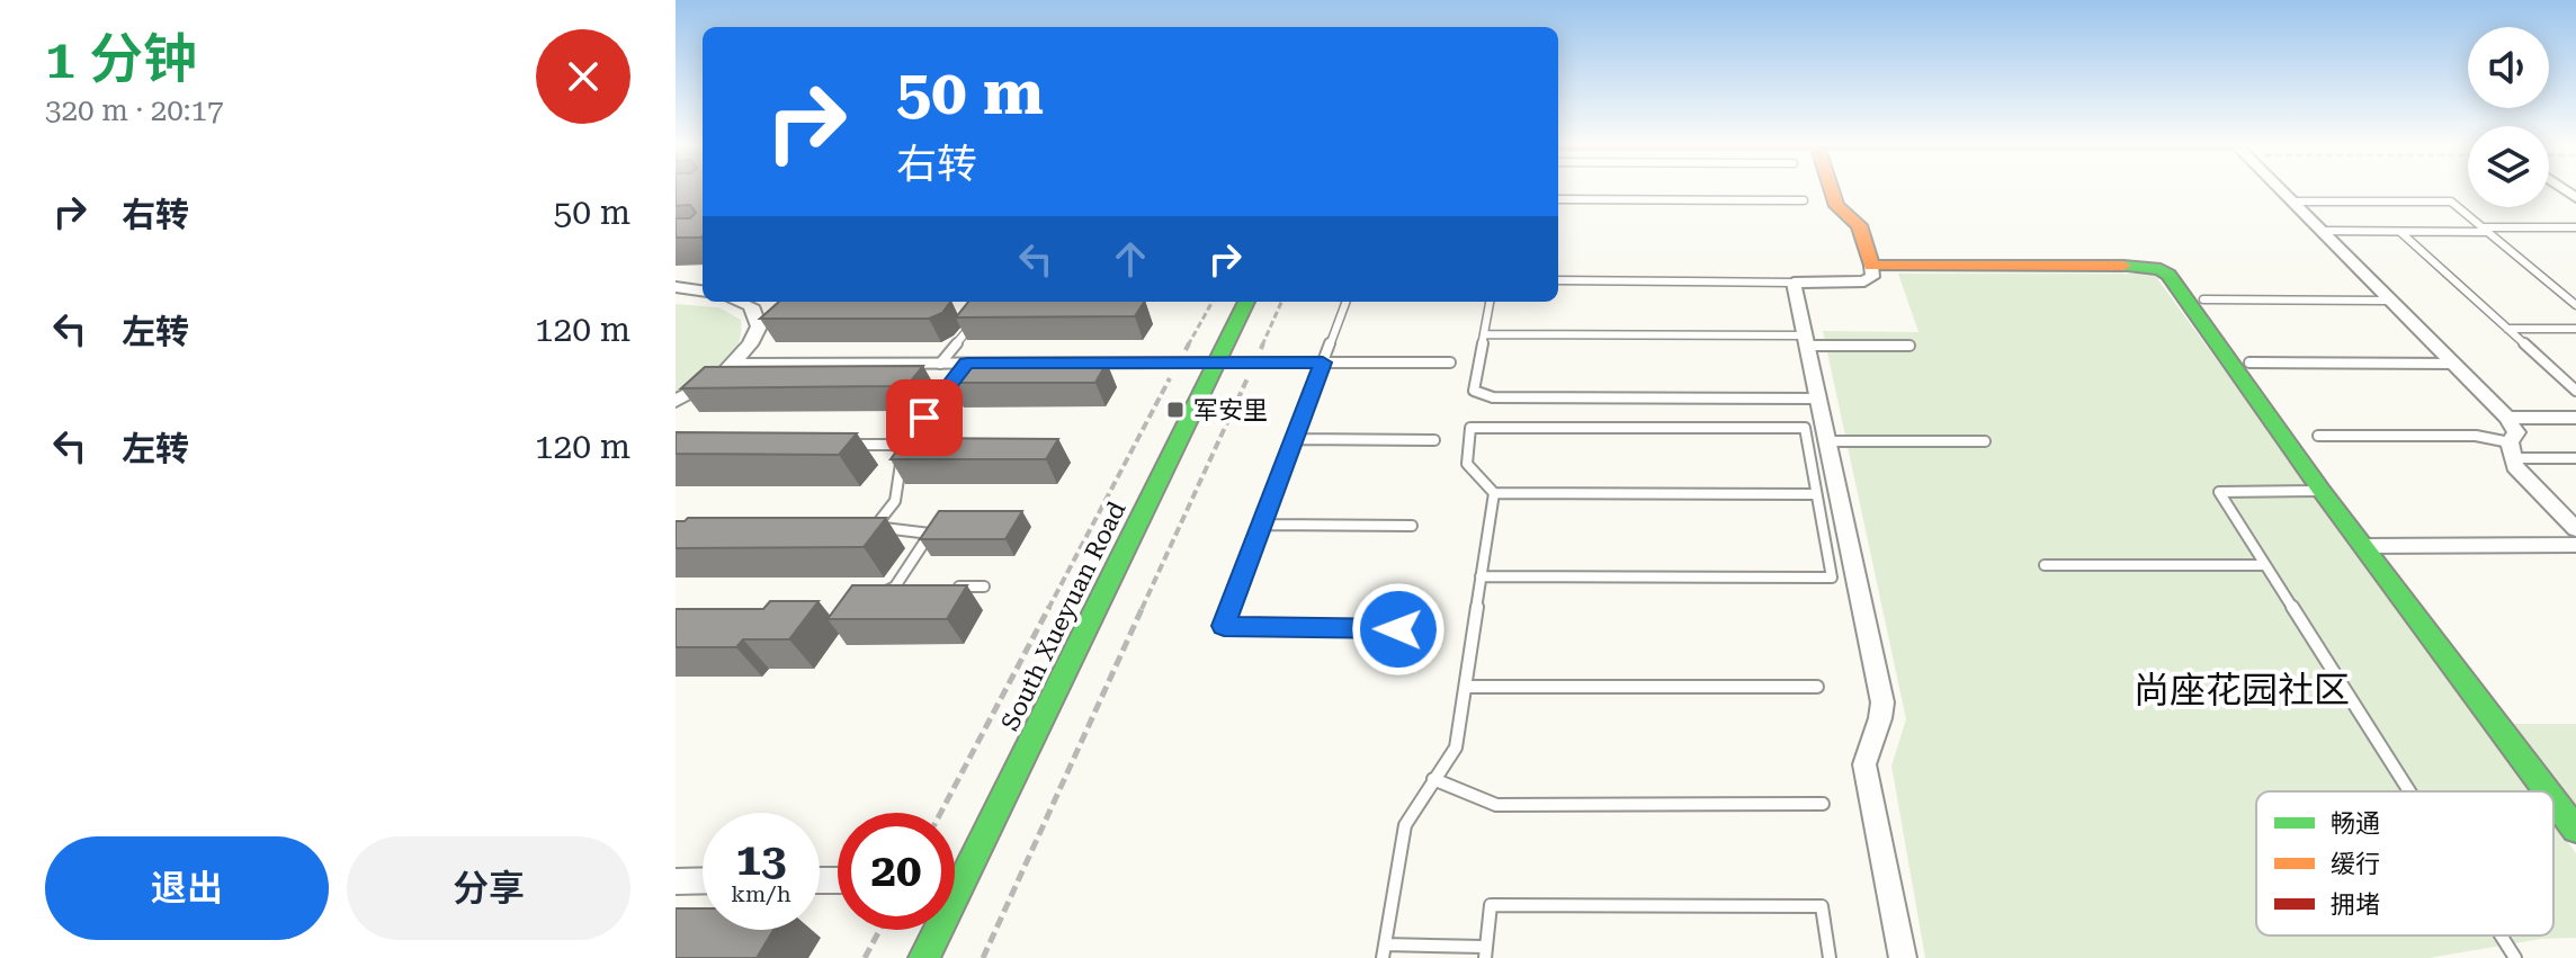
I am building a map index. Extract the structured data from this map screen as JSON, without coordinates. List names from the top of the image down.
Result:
{
  "streets": {
    "street": ["South Xueyuan Road"]
  },
  "districts": ["尚座花园社区"],
  "places": {
    "transit": ["军安里"]
  },
  "legend": ["畅通", "缓行", "拥堵"],
  "page": {
    "heading": ["1 分钟", "320 m · 20:17"],
    "turn": ["50 m", "右转"],
    "list": [
      {
        "name": "右转",
        "value": "50 m"
      },
      {
        "name": "左转",
        "value": "120 m"
      },
      {
        "name": "左转",
        "value": "120 m"
      }
    ],
    "speed": "13 km/h",
    "limit": "20",
    "buttons": ["退出", "分享"]
  }
}
